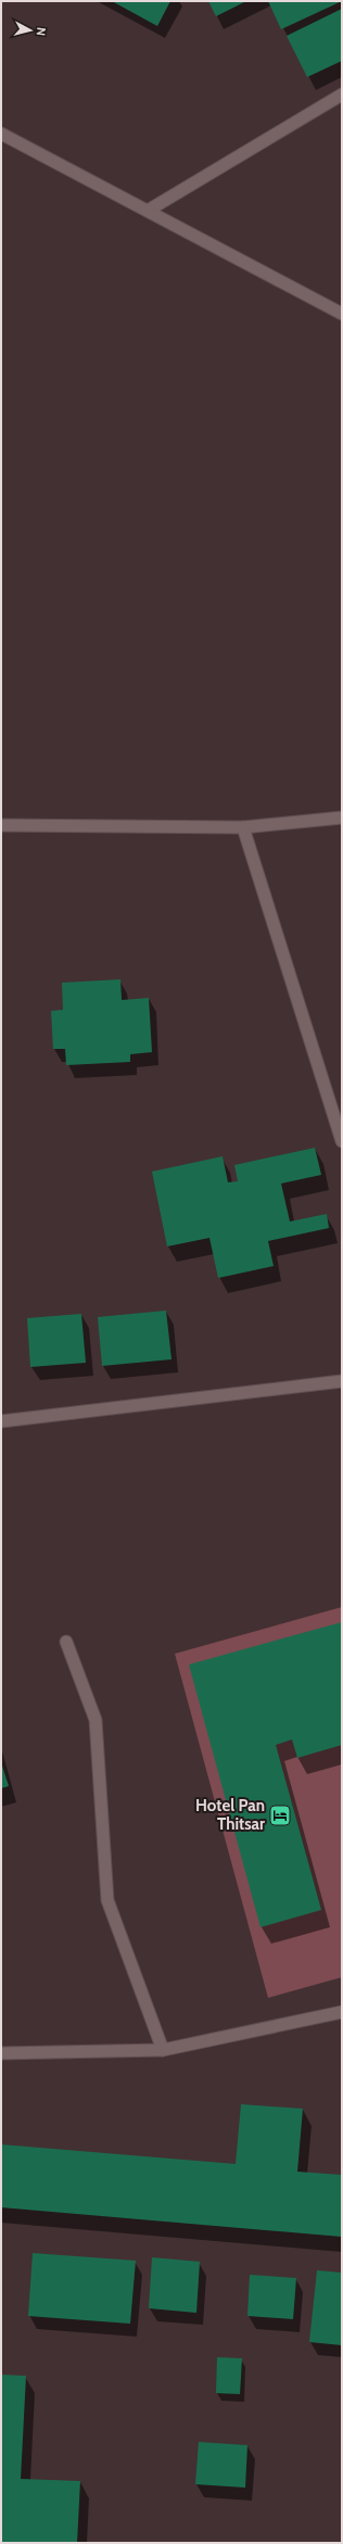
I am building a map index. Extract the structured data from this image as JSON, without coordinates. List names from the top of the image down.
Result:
{
  "places": {
    "hotel": ["Hotel Pan Thitsar"]
  },
  "north": "right"
}
